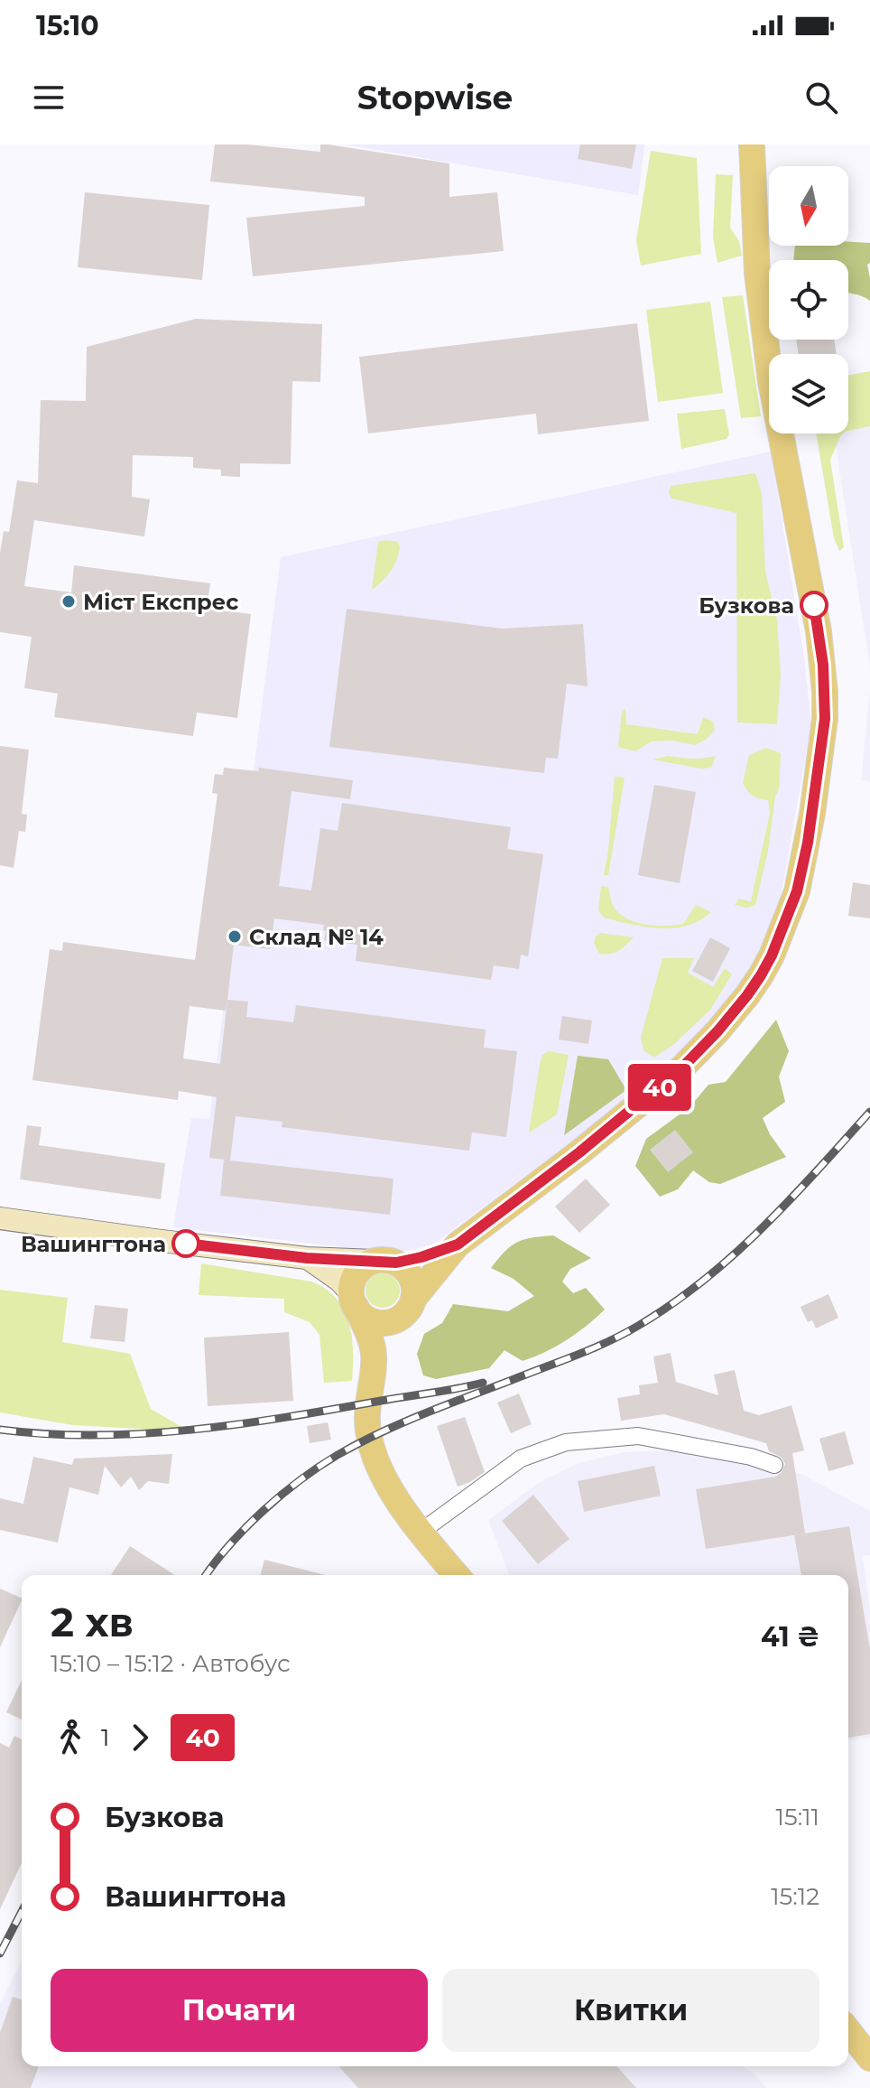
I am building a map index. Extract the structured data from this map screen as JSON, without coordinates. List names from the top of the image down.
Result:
{
  "places": [
    "Міст Експрес",
    "Бузкова",
    "Склад № 14",
    "Вашингтона"
  ],
  "lines": ["bus line 40"],
  "north": "bottom",
  "page": {
    "status": "15:10",
    "header": "Stopwise",
    "on_map": "40",
    "heading": ["2 хв", "15:10 – 15:12 · Автобус", "41 ₴"],
    "legs": ["1", "40"],
    "list": [
      {
        "name": "Бузкова",
        "value": "15:11"
      },
      {
        "name": "Вашингтона",
        "value": "15:12"
      }
    ],
    "buttons": ["Почати", "Квитки"]
  }
}
